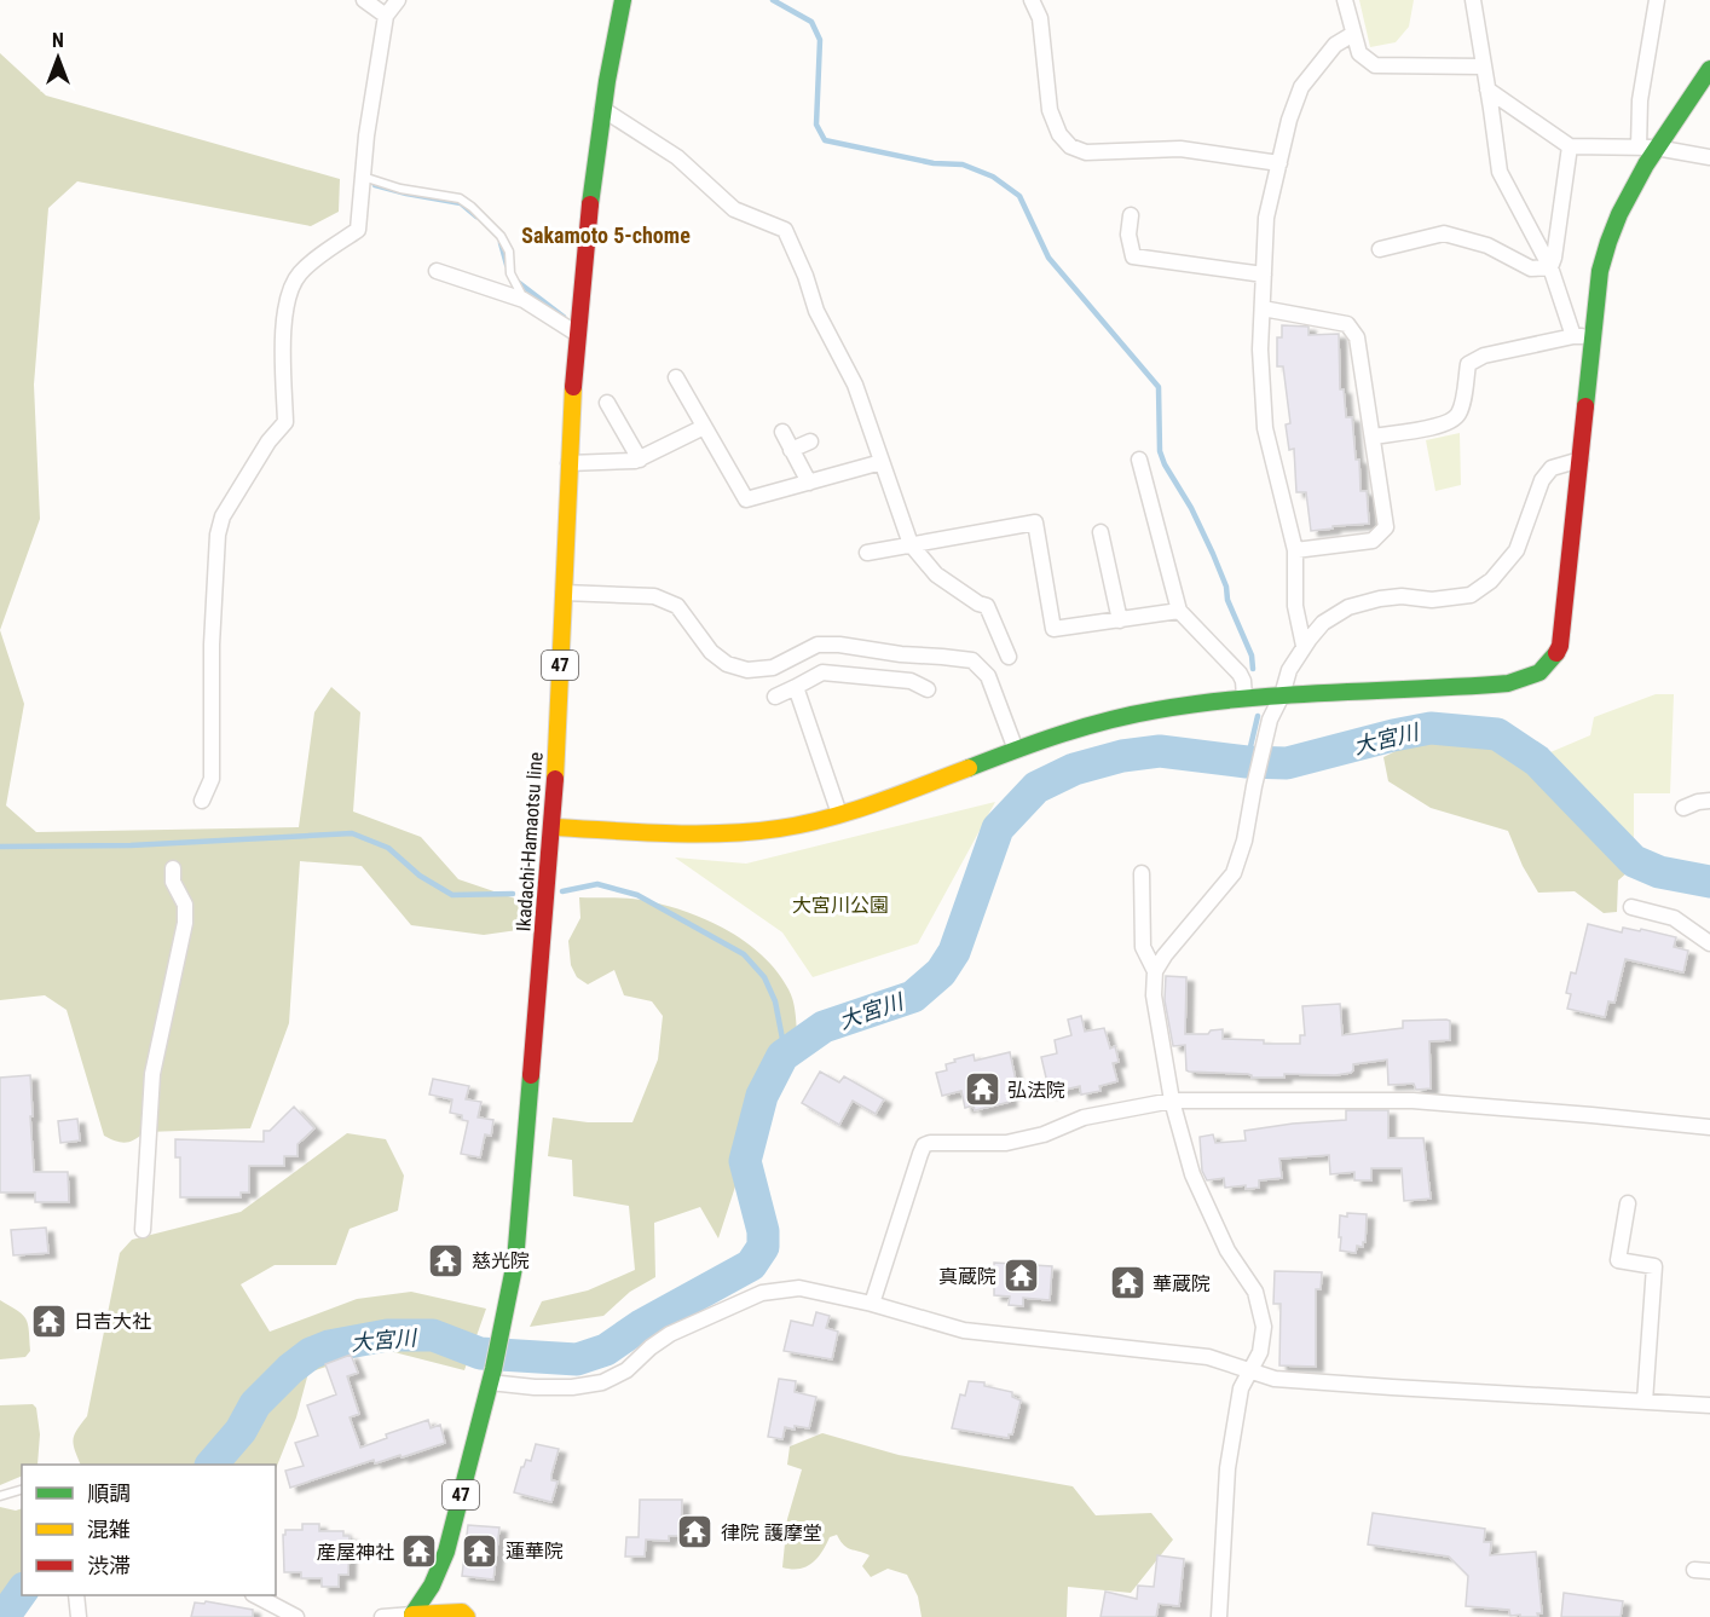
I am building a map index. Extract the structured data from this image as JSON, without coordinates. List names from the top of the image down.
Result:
{
  "streets": {
    "main road": ["47", "Ikadachi-Hamaotsu line"]
  },
  "districts": ["Sakamoto 5-chome"],
  "water": ["大宮川"],
  "parks": ["大宮川公園"],
  "places": {
    "temple": [
      "弘法院",
      "慈光院",
      "真蔵院",
      "華蔵院",
      "日吉大社",
      "律院 護摩堂",
      "蓮華院",
      "産屋神社"
    ]
  },
  "legend": ["順調", "混雑", "渋滞"],
  "north": "top"
}
